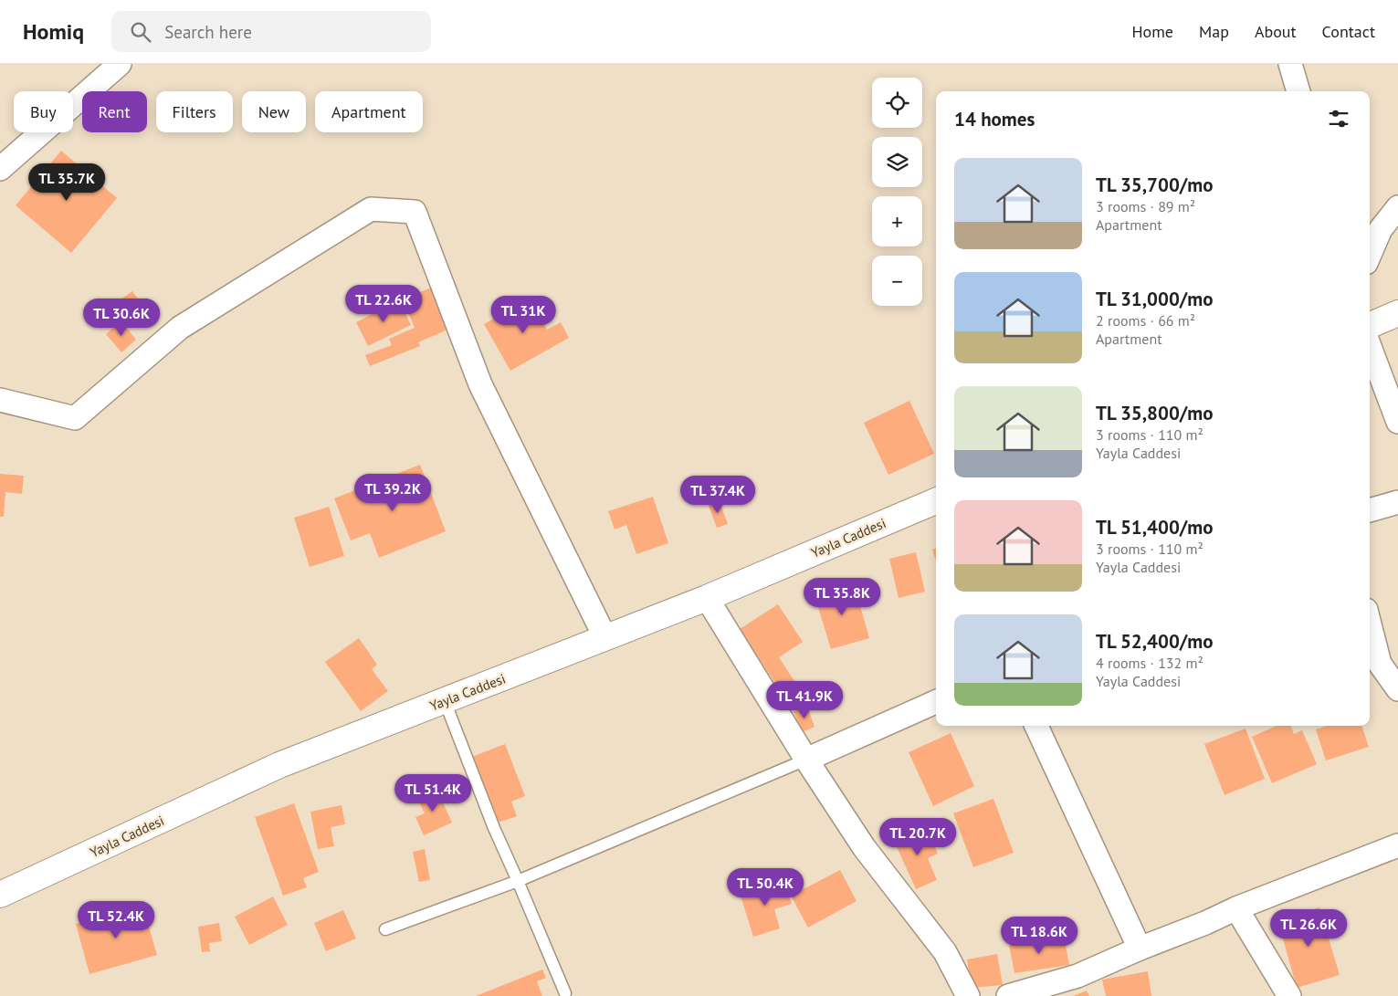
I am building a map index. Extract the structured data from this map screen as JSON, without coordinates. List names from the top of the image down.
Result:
{
  "streets": {
    "street": ["Yayla Caddesi"]
  },
  "page": {
    "header": "Homiq",
    "search": "Search here",
    "nav": [
      "Home",
      "Map",
      "About",
      "Contact"
    ],
    "map_buttons": ["+", "−"],
    "chip": [
      "Buy",
      "Rent",
      "Filters",
      "New",
      "Apartment"
    ],
    "heading": "14 homes",
    "list": [
      {
        "name": "TL 35,700/mo",
        "note": "3 rooms · 89 m² · Apartment"
      },
      {
        "name": "TL 31,000/mo",
        "note": "2 rooms · 66 m² · Apartment"
      },
      {
        "name": "TL 35,800/mo",
        "note": "3 rooms · 110 m² · Yayla Caddesi"
      },
      {
        "name": "TL 51,400/mo",
        "note": "3 rooms · 110 m² · Yayla Caddesi"
      },
      {
        "name": "TL 52,400/mo",
        "note": "4 rooms · 132 m² · Yayla Caddesi"
      }
    ],
    "price": [
      "TL 35.7K",
      "TL 22.6K",
      "TL 31K",
      "TL 30.6K",
      "TL 39.2K",
      "TL 37.4K",
      "TL 35.8K",
      "TL 41.9K",
      "TL 51.4K",
      "TL 20.7K",
      "TL 50.4K",
      "TL 52.4K",
      "TL 26.6K",
      "TL 18.6K"
    ]
  }
}
